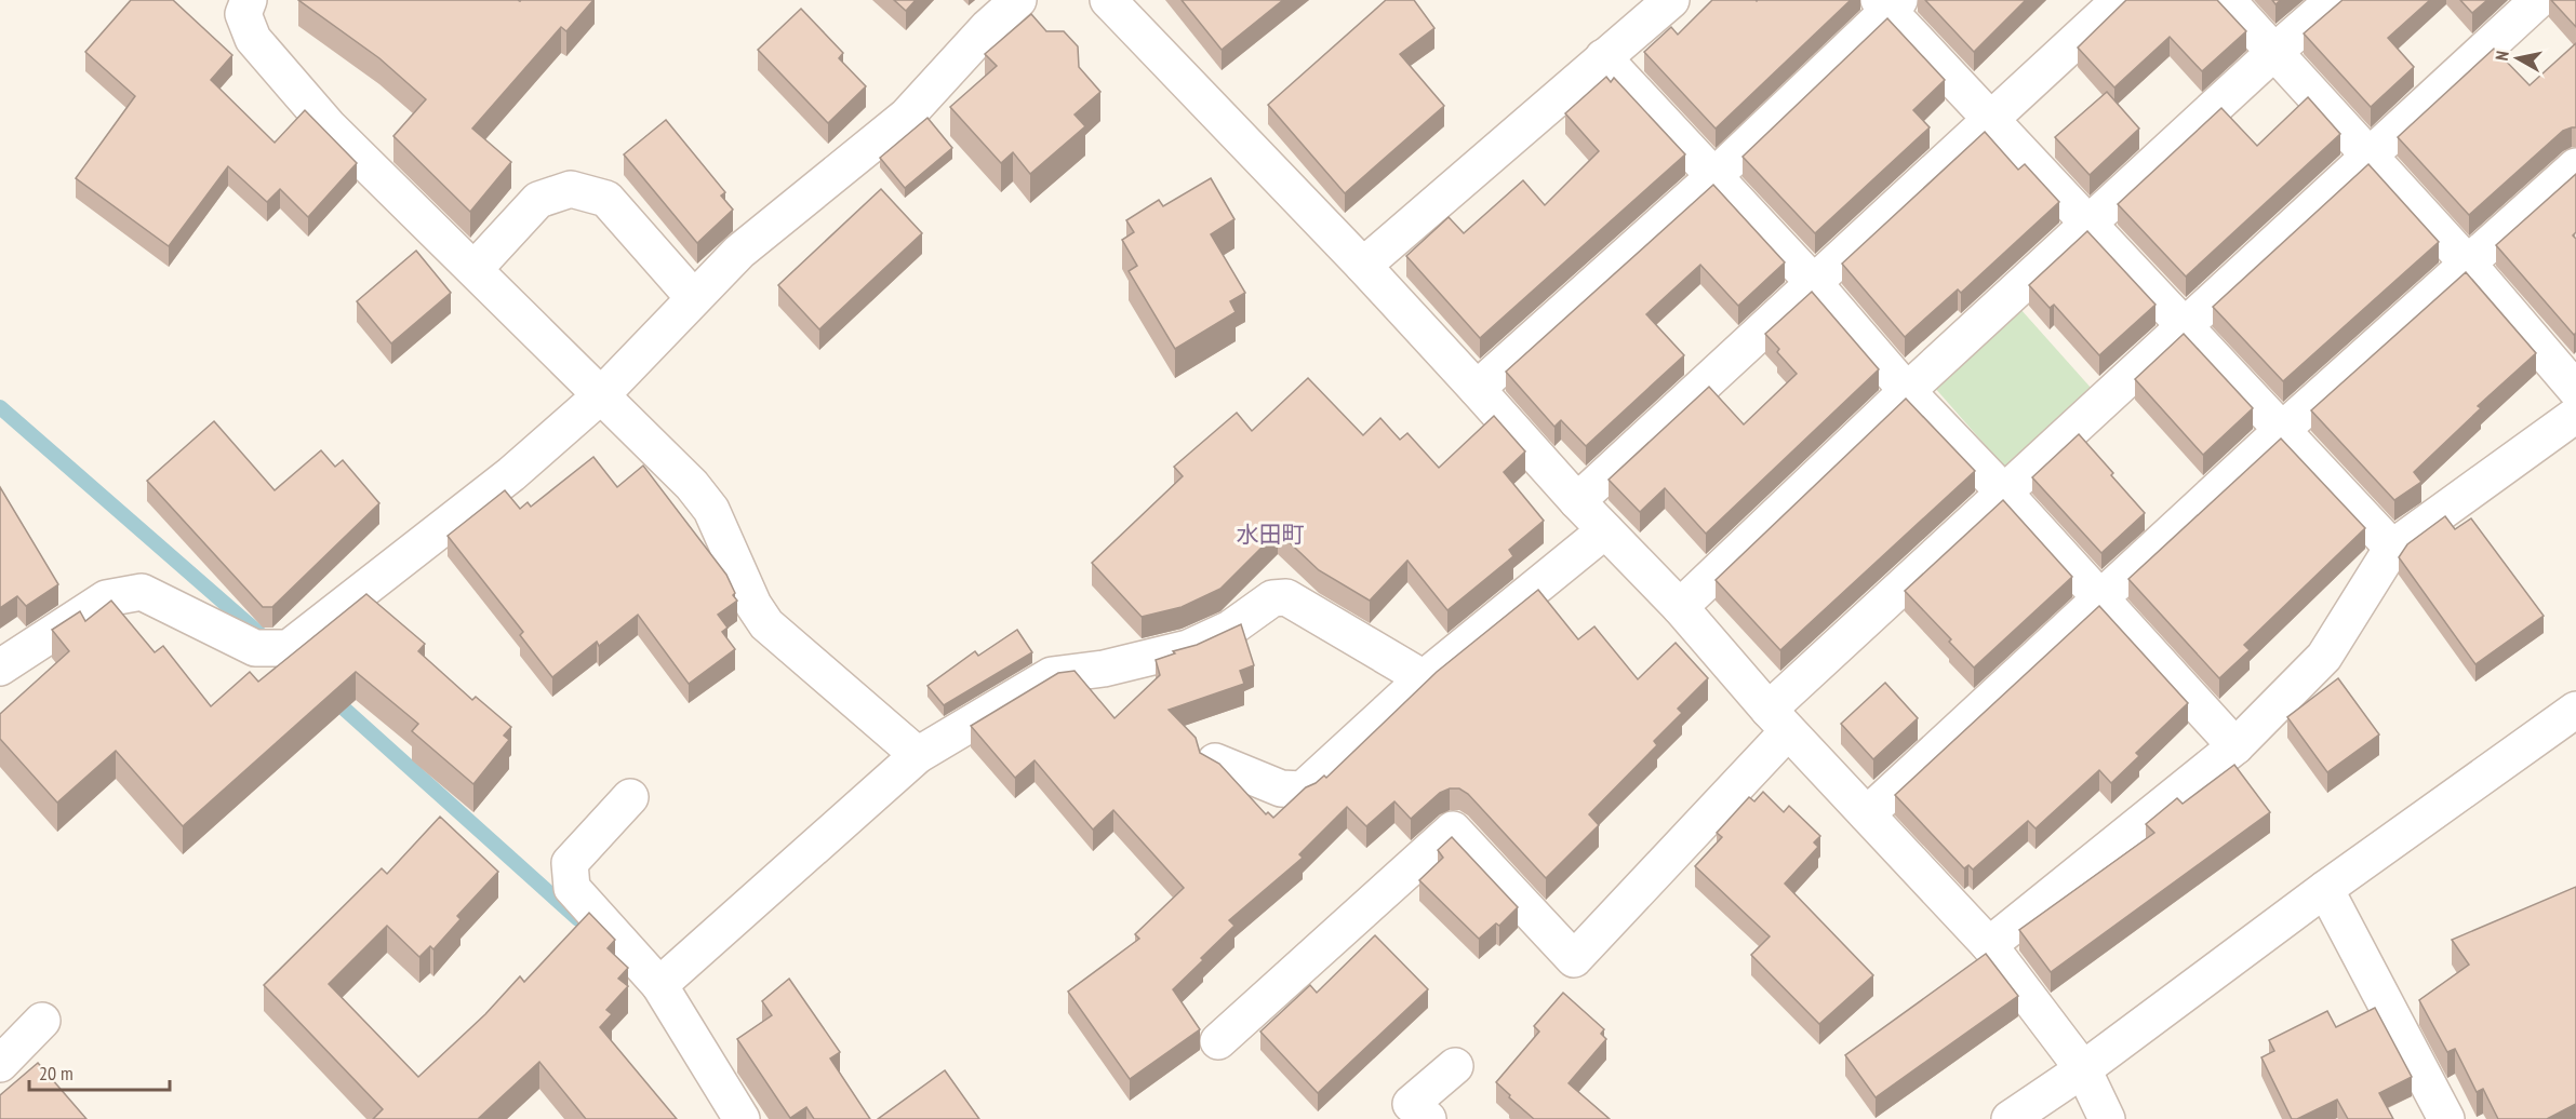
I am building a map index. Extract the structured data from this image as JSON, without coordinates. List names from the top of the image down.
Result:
{
  "districts": ["水田町"],
  "scale_bar": "20 m",
  "north": "left"
}
